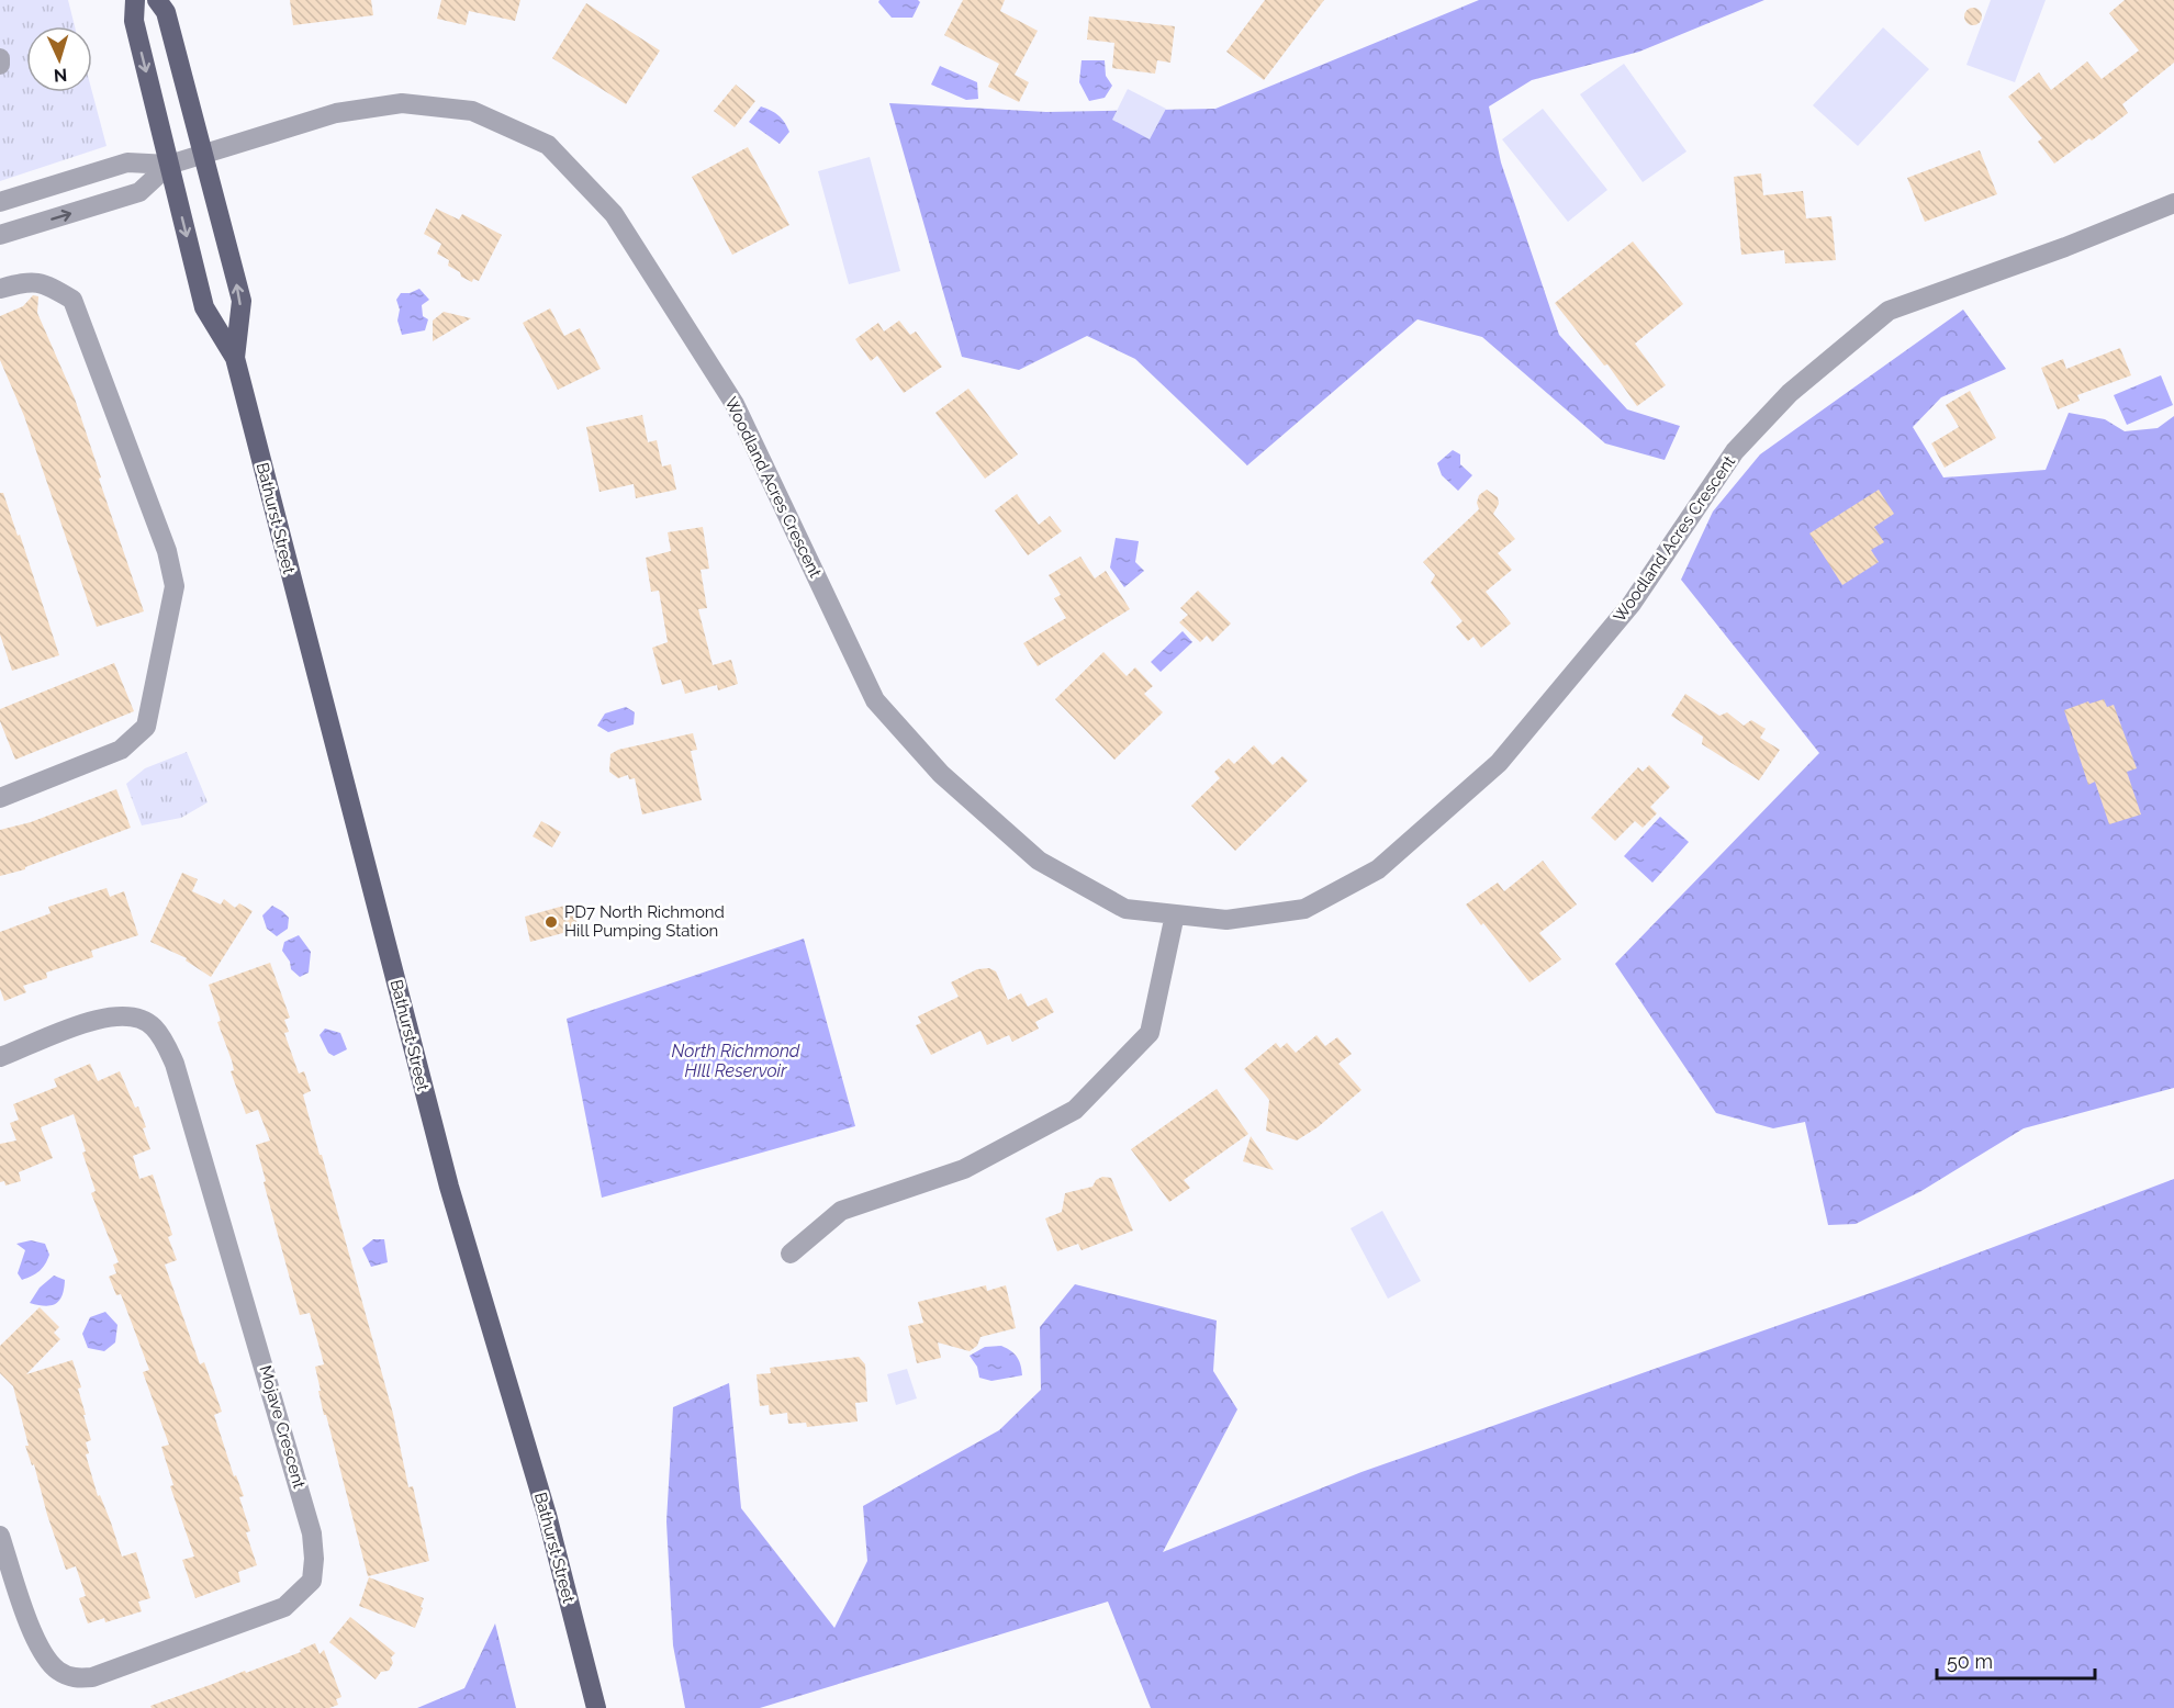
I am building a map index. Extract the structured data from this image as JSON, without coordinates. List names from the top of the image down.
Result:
{
  "streets": {
    "main road": ["Bathurst Street"],
    "street": ["Woodland Acres Crescent", "Mojave Crescent"]
  },
  "crossings": [
    ["Woodland Acres Crescent", "Bathurst Street"]
  ],
  "water": ["North Richmond HIll Reservoir"],
  "places": ["PD7 North Richmond Hill Pumping Station"],
  "scale_bar": "50 m",
  "north": "bottom"
}
